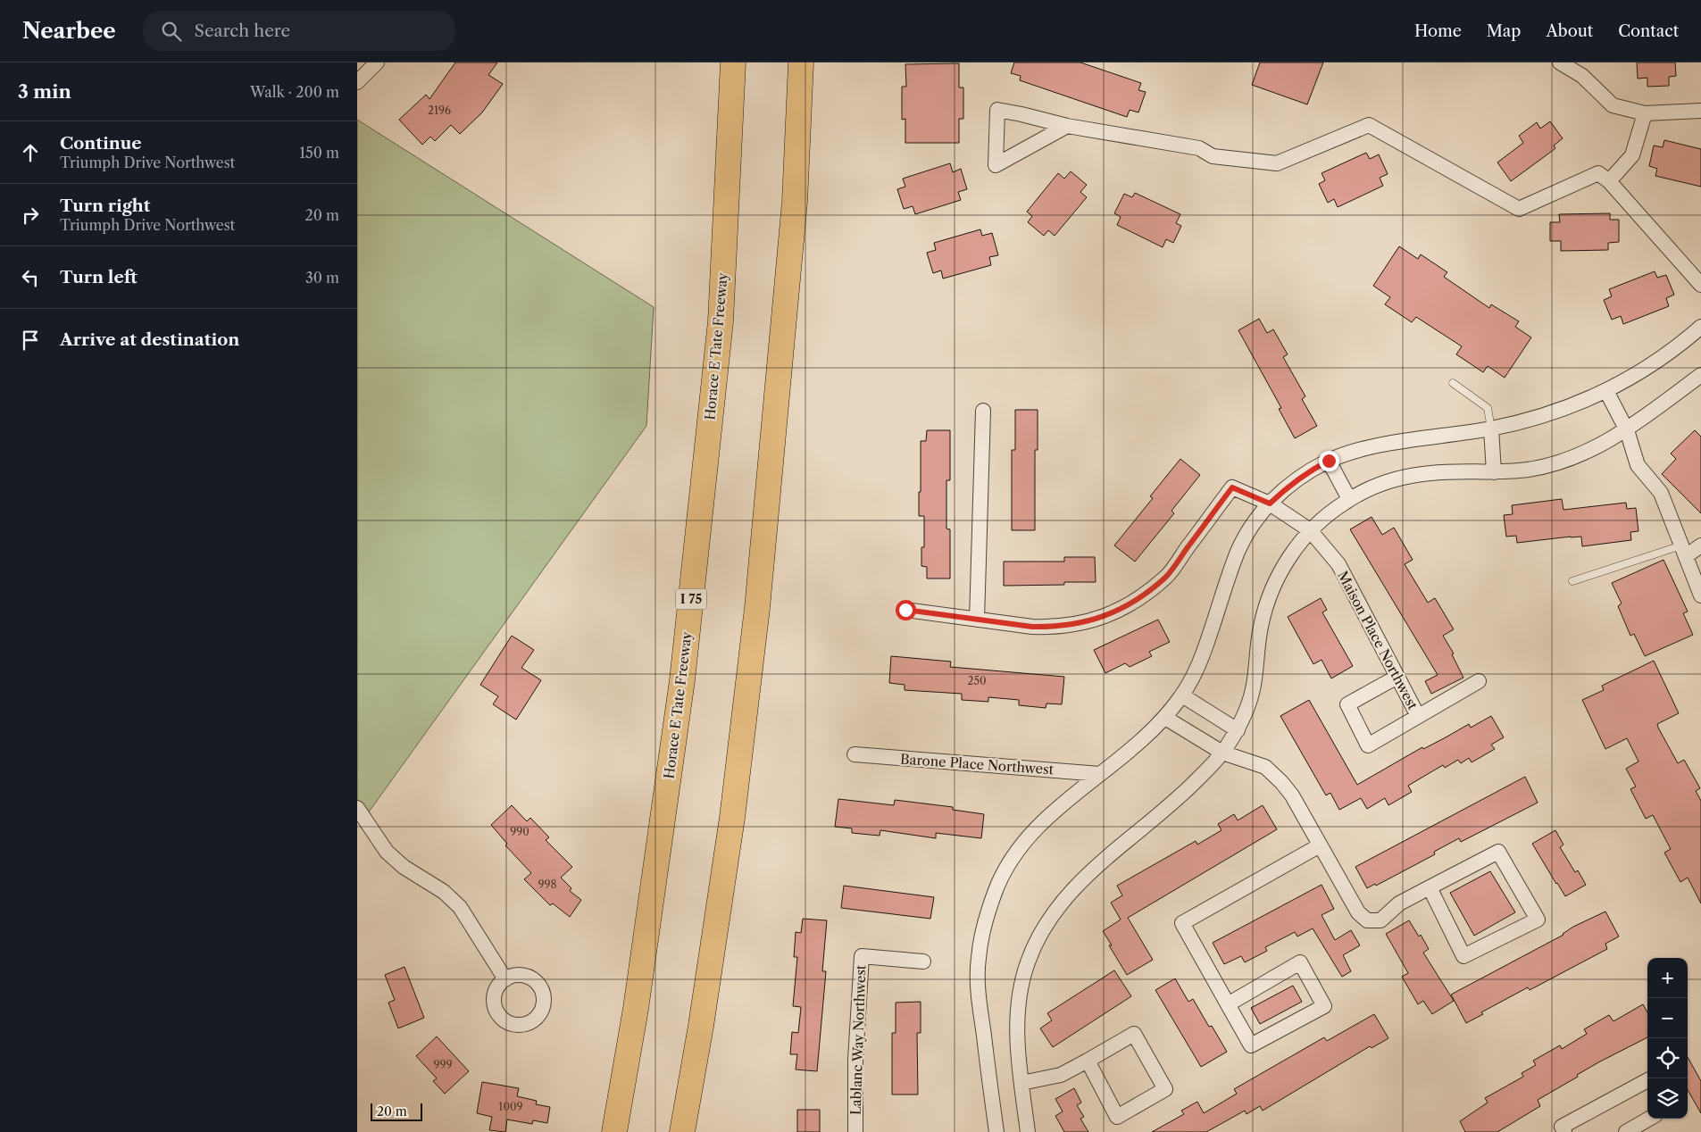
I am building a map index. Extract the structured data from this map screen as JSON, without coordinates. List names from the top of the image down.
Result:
{
  "streets": {
    "highway": ["Horace E Tate Freeway", "I 75"],
    "street": ["Maison Place Northwest", "Barone Place Northwest", "Lablanc Way Northwest"]
  },
  "house_numbers": [
    "2196",
    "250",
    "990",
    "998",
    "999",
    "1009"
  ],
  "scale_bar": "20 m",
  "page": {
    "header": "Nearbee",
    "search": "Search here",
    "nav": [
      "Home",
      "Map",
      "About",
      "Contact"
    ],
    "heading": ["3 min", "Walk · 200 m"],
    "list": [
      ["Continue", "Triumph Drive Northwest", "150 m"],
      ["Turn right", "Triumph Drive Northwest", "20 m"],
      ["Turn left", "30 m"],
      "Arrive at destination"
    ],
    "map_buttons": ["+", "−"],
    "scale": "20 m"
  }
}
